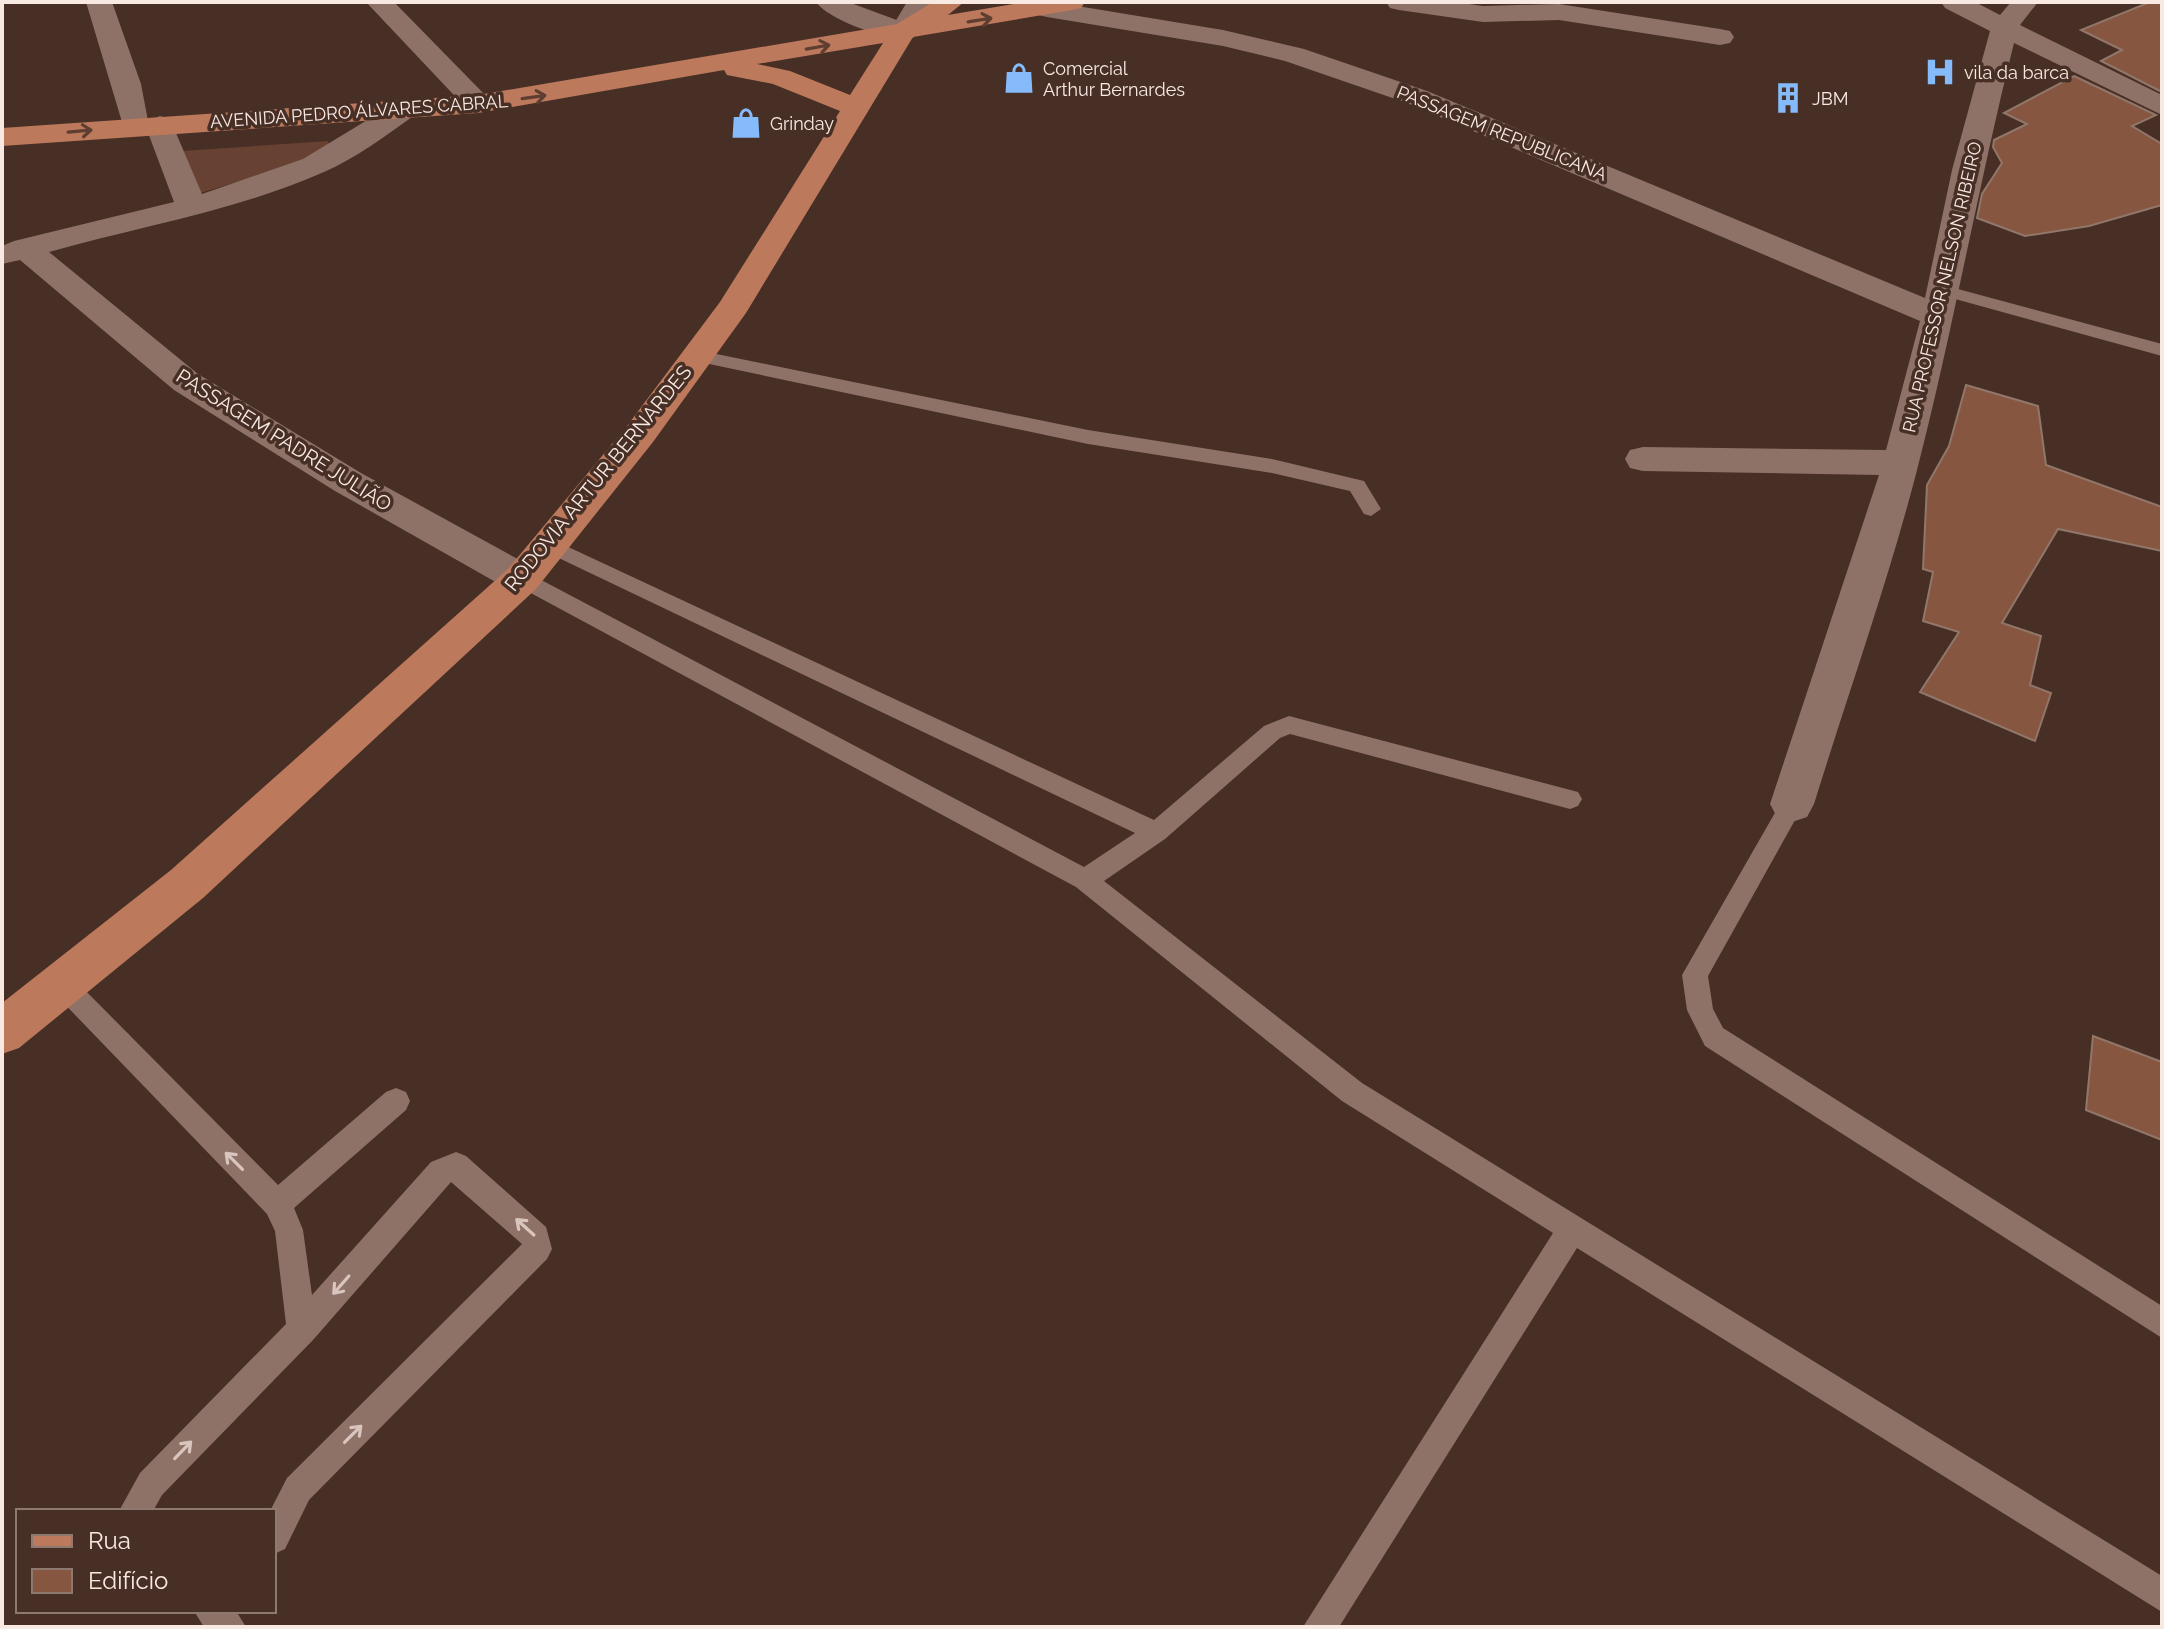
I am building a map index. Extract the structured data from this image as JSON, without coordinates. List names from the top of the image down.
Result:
{
  "streets": {
    "main road": ["AVENIDA PEDRO ÁLVARES CABRAL", "RODOVIA ARTUR BERNARDES"],
    "street": ["PASSAGEM REPUBLICANA", "RUA PROFESSOR NELSON RIBEIRO", "PASSAGEM PADRE JULIÃO"]
  },
  "crossings": [
    ["AVENIDA PEDRO ÁLVARES CABRAL", "PASSAGEM REPUBLICANA"],
    ["AVENIDA PEDRO ÁLVARES CABRAL", "RODOVIA ARTUR BERNARDES"],
    ["PASSAGEM REPUBLICANA", "RUA PROFESSOR NELSON RIBEIRO"],
    ["PASSAGEM PADRE JULIÃO", "RODOVIA ARTUR BERNARDES"]
  ],
  "one_way": ["AVENIDA PEDRO ÁLVARES CABRAL"],
  "places": {
    "hospital": ["vila da barca"],
    "shop": ["Comercial Arthur Bernardes", "Grinday"],
    "building": ["JBM"]
  },
  "legend": ["Rua", "Edifício"]
}
